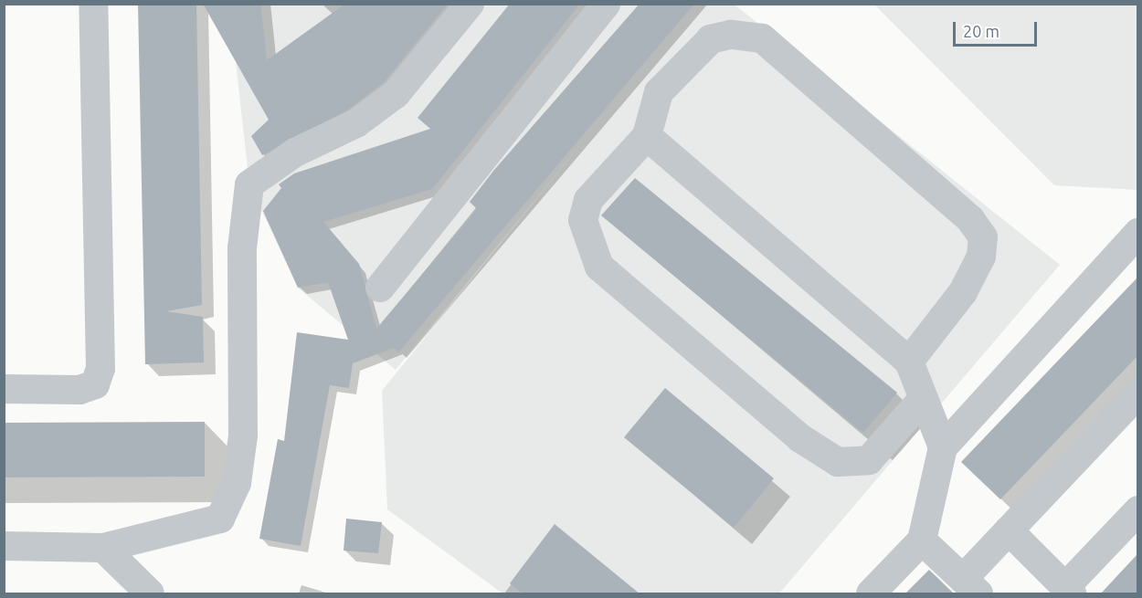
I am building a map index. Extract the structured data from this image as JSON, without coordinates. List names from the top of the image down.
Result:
{
  "scale_bar": "20 m"
}
